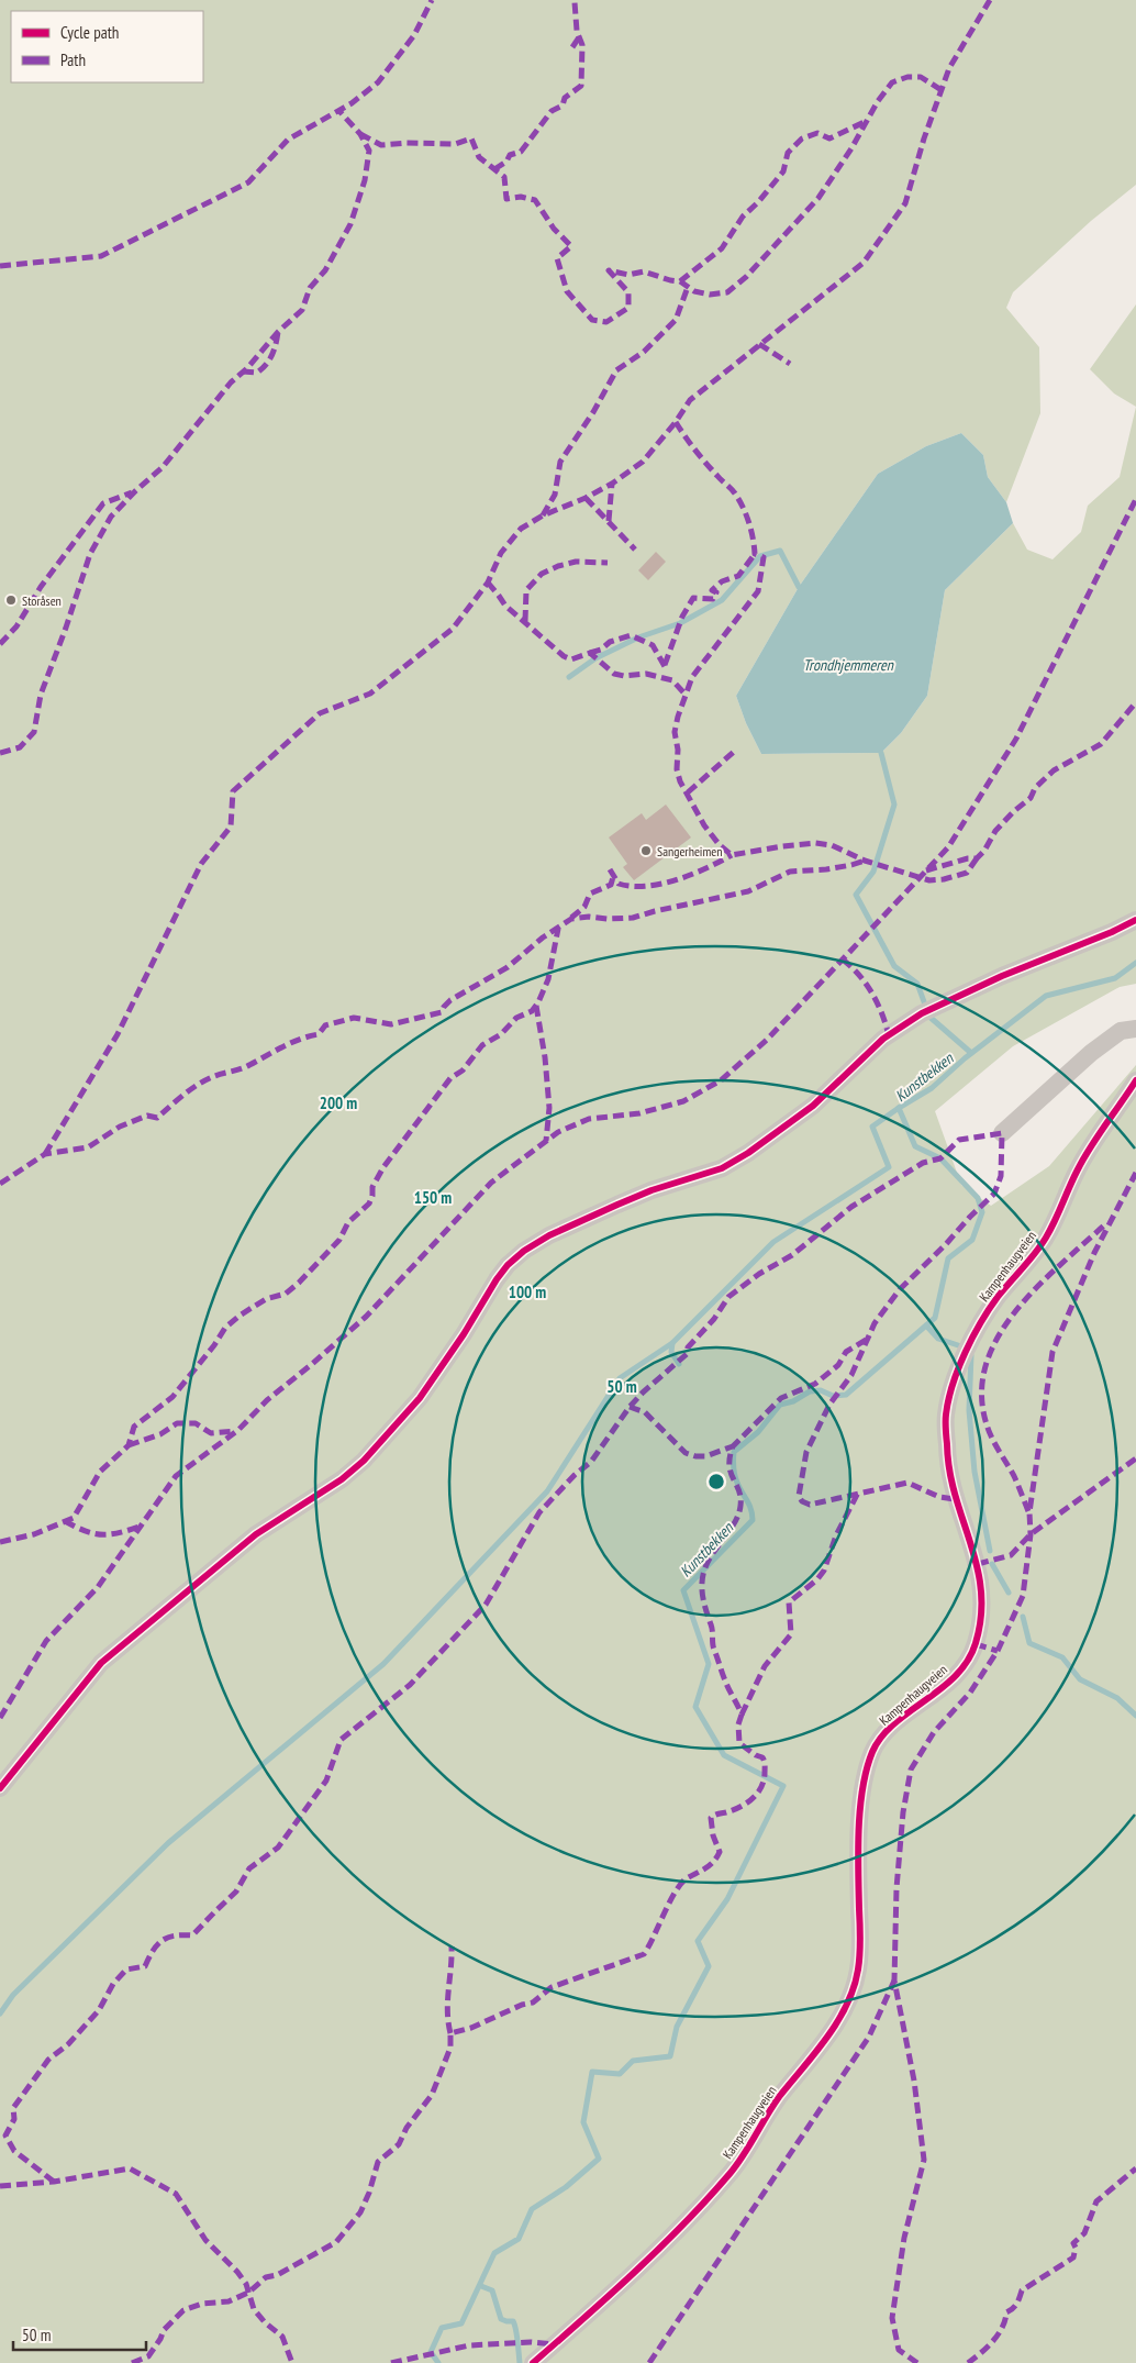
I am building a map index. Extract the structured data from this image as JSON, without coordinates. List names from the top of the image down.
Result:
{
  "streets": {
    "street": ["Kampenhaugveien"]
  },
  "water": ["Trondhjemmeren", "Kunstbekken"],
  "places": ["Storåsen", "Sangerheimen"],
  "legend": ["Cycle path", "Path"],
  "scale_bar": "50 m",
  "rings": [
    "200 m",
    "150 m",
    "100 m",
    "50 m"
  ]
}
